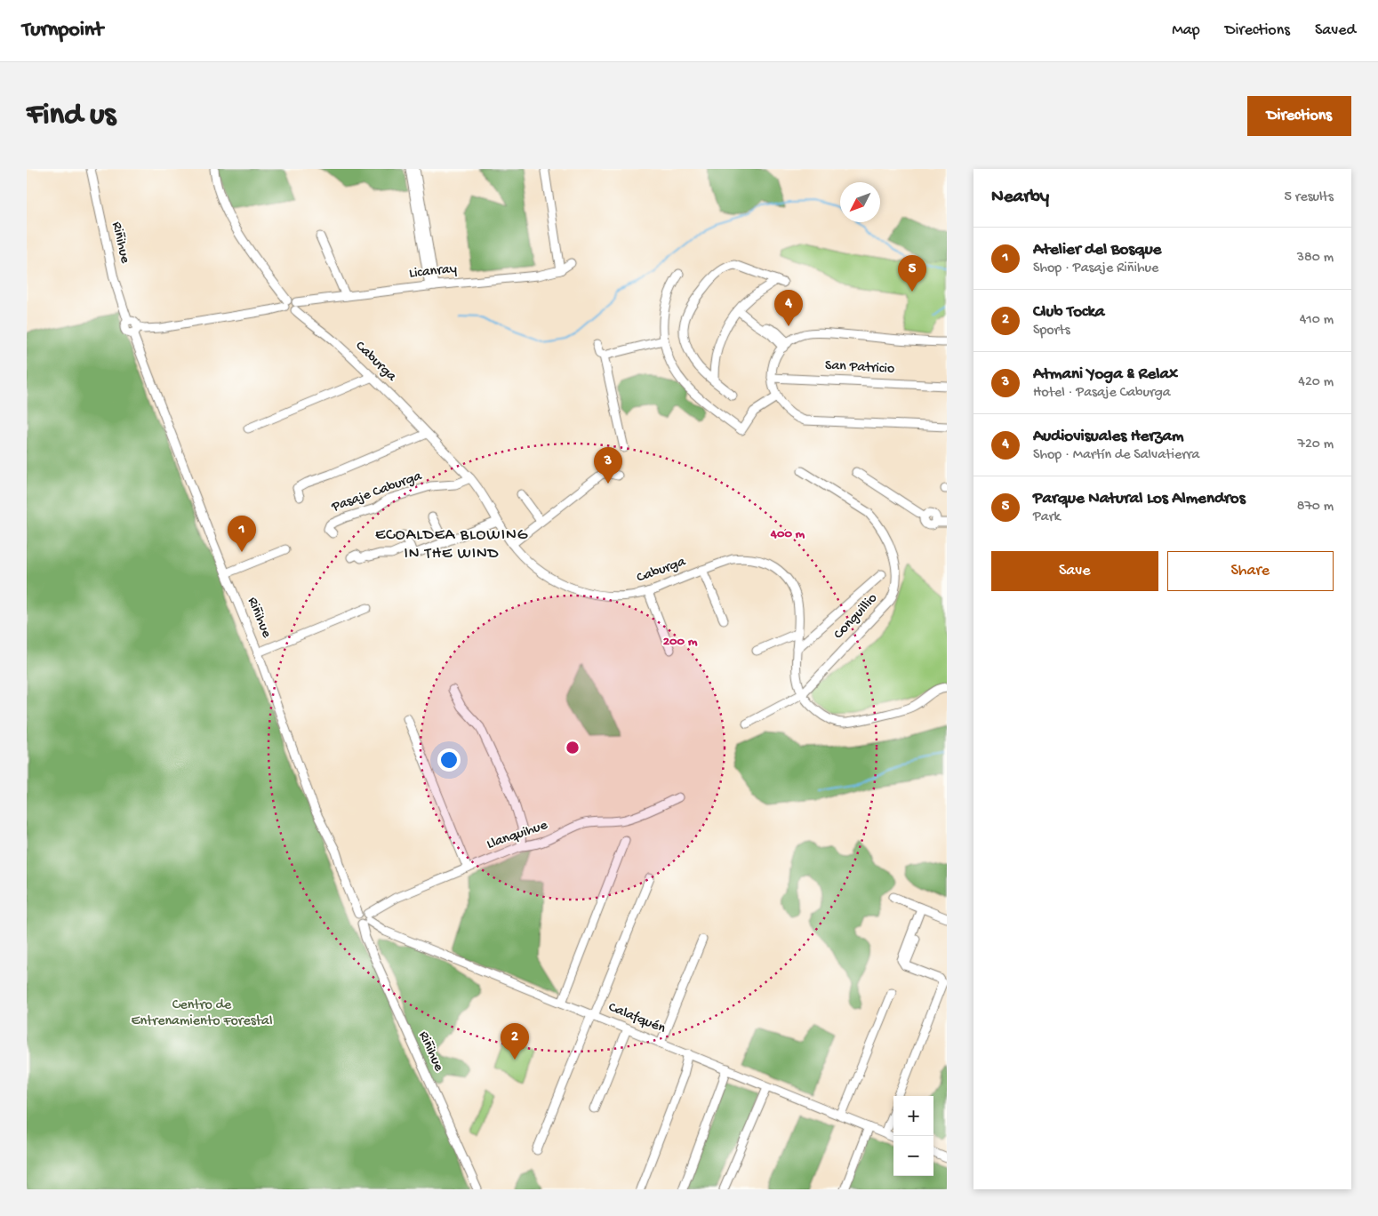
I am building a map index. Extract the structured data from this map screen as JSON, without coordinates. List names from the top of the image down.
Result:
{
  "streets": {
    "street": [
      "Riñihue",
      "Licanray",
      "Caburga",
      "San Patricio",
      "Pasaje Caburga",
      "Conguillio",
      "Llanquihue",
      "Calafquén"
    ]
  },
  "crossings": [
    ["Riñihue", "Licanray"],
    ["Riñihue", "Llanquihue"],
    ["Riñihue", "Calafquén"],
    ["Licanray", "Caburga"],
    ["Caburga", "Pasaje Caburga"],
    ["Caburga", "Conguillio"],
    ["Llanquihue", "Calafquén"]
  ],
  "districts": ["ECOALDEA BLOWING IN THE WIND"],
  "parks": ["Centro de Entrenamiento Forestal"],
  "north": "bottom left",
  "page": {
    "header": "Turnpoint",
    "nav": ["Map", "Directions", "Saved"],
    "buttons": [
      "Directions",
      ["Save", "Share"]
    ],
    "title": "Find us",
    "heading": ["Nearby", "5 results"],
    "list": [
      {
        "mark": "1",
        "name": "Atelier del Bosque",
        "note": "Shop · Pasaje Riñihue",
        "value": "380 m"
      },
      {
        "mark": "2",
        "name": "Club Tocka",
        "note": "Sports",
        "value": "410 m"
      },
      {
        "mark": "3",
        "name": "Atmani Yoga & Relax",
        "note": "Hotel · Pasaje Caburga",
        "value": "420 m"
      },
      {
        "mark": "4",
        "name": "Audiovisuales Herzam",
        "note": "Shop · Martín de Salvatierra",
        "value": "720 m"
      },
      {
        "mark": "5",
        "name": "Parque Natural Los Almendros",
        "note": "Park",
        "value": "870 m"
      }
    ],
    "pins": [
      "5",
      "4",
      "3",
      "1",
      "2"
    ],
    "map_buttons": ["+", "−"]
  },
  "rings": ["400 m", "200 m"]
}
